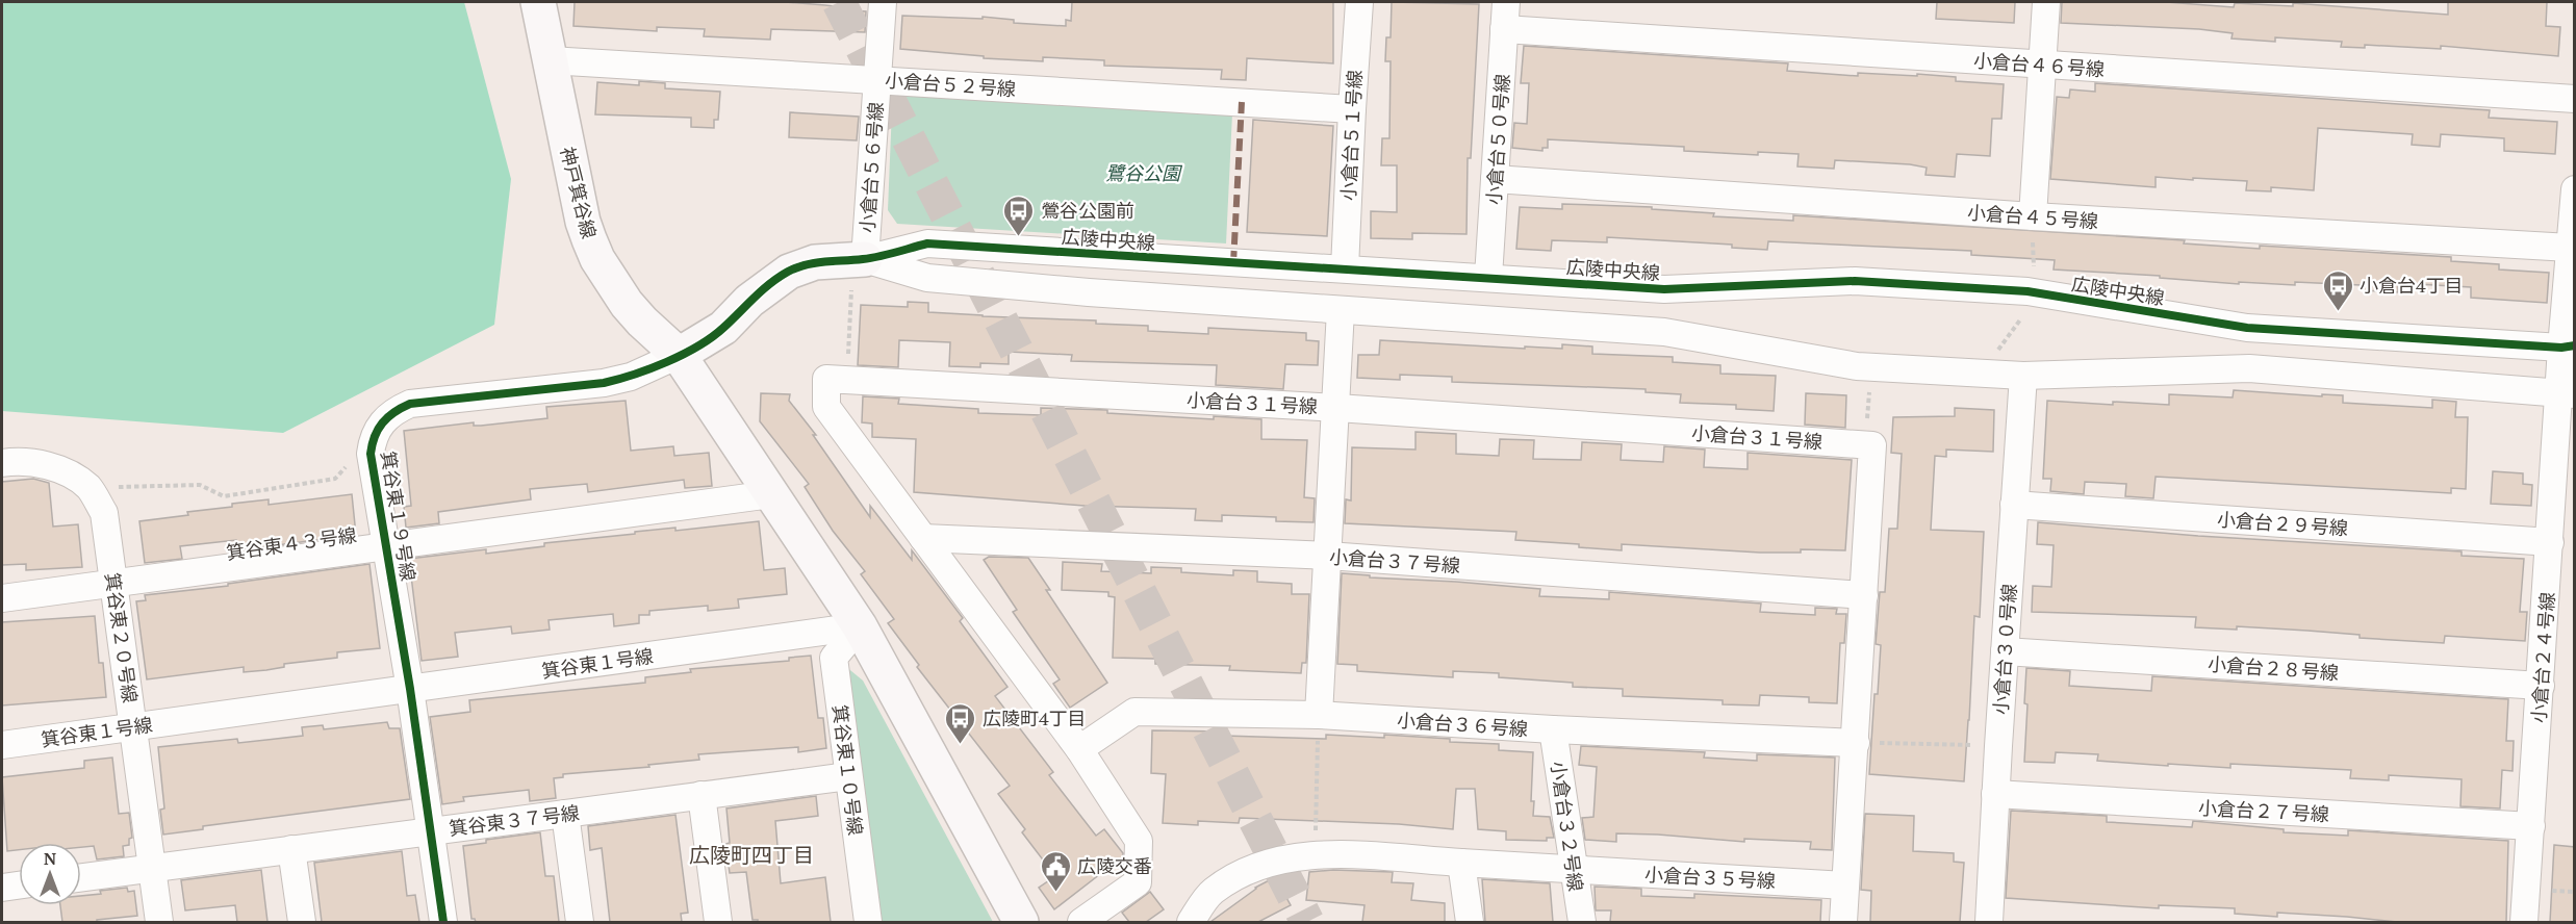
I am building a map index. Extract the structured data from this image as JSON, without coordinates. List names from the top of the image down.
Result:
{
  "streets": {
    "street": [
      "小倉台４６号線",
      "小倉台５２号線",
      "小倉台５１号線",
      "小倉台５０号線",
      "小倉台５６号線",
      "神戸箕谷線",
      "小倉台４５号線",
      "広陵中央線",
      "小倉台３１号線",
      "箕谷東１９号線",
      "小倉台２９号線",
      "箕谷東４３号線",
      "小倉台３７号線",
      "箕谷東２０号線",
      "小倉台３０号線",
      "小倉台２４号線",
      "箕谷東１号線",
      "小倉台２８号線",
      "小倉台３６号線",
      "箕谷東１０号線",
      "小倉台２７号線",
      "箕谷東３７号線",
      "小倉台３２号線",
      "小倉台３５号線"
    ]
  },
  "crossings": [
    ["小倉台４６号線", "小倉台５０号線"],
    ["小倉台５２号線", "小倉台５１号線"],
    ["小倉台５２号線", "小倉台５６号線"],
    ["小倉台５２号線", "神戸箕谷線"],
    ["小倉台５１号線", "広陵中央線"],
    ["小倉台５０号線", "小倉台４５号線"],
    ["小倉台５０号線", "広陵中央線"],
    ["小倉台５６号線", "広陵中央線"],
    ["神戸箕谷線", "広陵中央線"],
    ["神戸箕谷線", "箕谷東１９号線"],
    ["小倉台４５号線", "小倉台２４号線"],
    ["広陵中央線", "箕谷東１９号線"],
    ["広陵中央線", "小倉台３０号線"],
    ["広陵中央線", "小倉台２４号線"],
    ["小倉台３１号線", "小倉台３７号線"],
    ["小倉台３１号線", "小倉台３６号線"],
    ["箕谷東１９号線", "箕谷東４３号線"],
    ["箕谷東１９号線", "箕谷東１号線"],
    ["箕谷東１９号線", "箕谷東３７号線"],
    ["小倉台２９号線", "小倉台３０号線"],
    ["小倉台２９号線", "小倉台２４号線"],
    ["箕谷東４３号線", "箕谷東２０号線"],
    ["箕谷東２０号線", "箕谷東１号線"],
    ["箕谷東２０号線", "箕谷東３７号線"],
    ["小倉台３０号線", "小倉台２８号線"],
    ["小倉台３０号線", "小倉台２７号線"],
    ["小倉台２４号線", "小倉台２８号線"],
    ["小倉台２４号線", "小倉台２７号線"],
    ["箕谷東１号線", "箕谷東１０号線"],
    ["小倉台３６号線", "小倉台３２号線"],
    ["箕谷東１０号線", "箕谷東３７号線"],
    ["小倉台３２号線", "小倉台３５号線"]
  ],
  "districts": ["広陵町四丁目"],
  "parks": ["鷺谷公園"],
  "places": {
    "bus stop": ["鶯谷公園前", "小倉台4丁目", "広陵町4丁目"],
    "public building": ["広陵交番"]
  },
  "north": "top"
}
